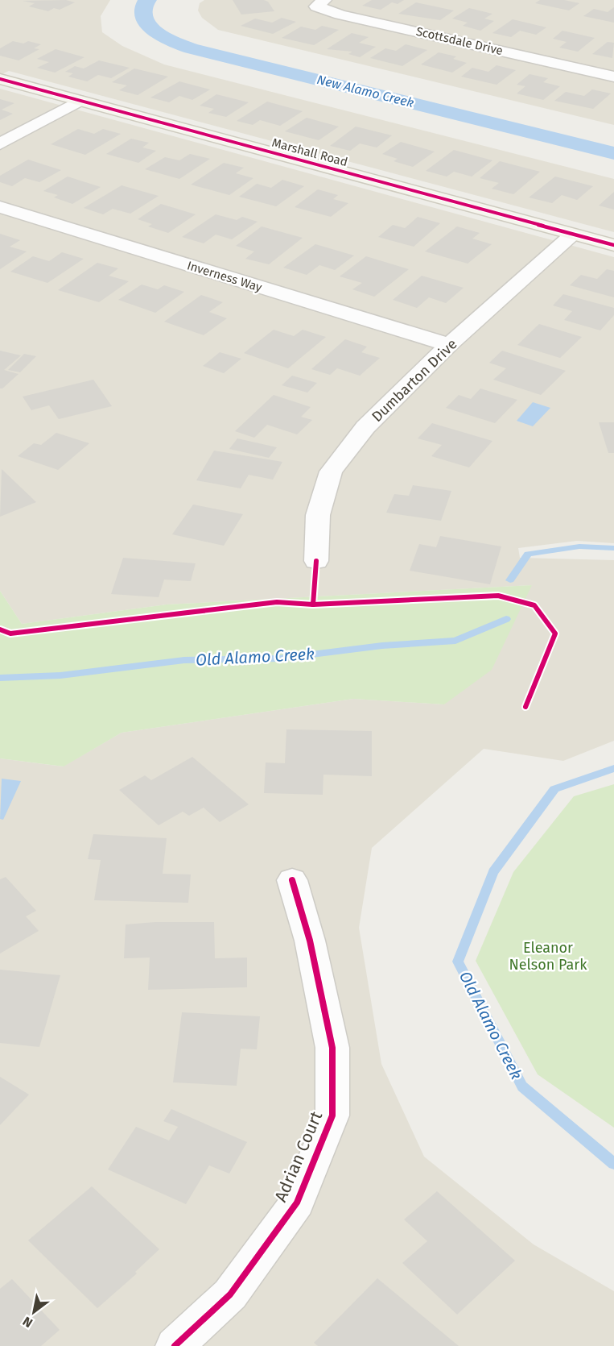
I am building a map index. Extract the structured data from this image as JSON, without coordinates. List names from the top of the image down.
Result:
{
  "streets": {
    "street": [
      "Scottsdale Drive",
      "Marshall Road",
      "Inverness Way",
      "Dumbarton Drive",
      "Adrian Court"
    ]
  },
  "crossings": [
    ["Marshall Road", "Dumbarton Drive"],
    ["Inverness Way", "Dumbarton Drive"]
  ],
  "water": ["New Alamo Creek", "Old Alamo Creek"],
  "parks": ["Eleanor Nelson Park"],
  "north": "bottom left"
}
